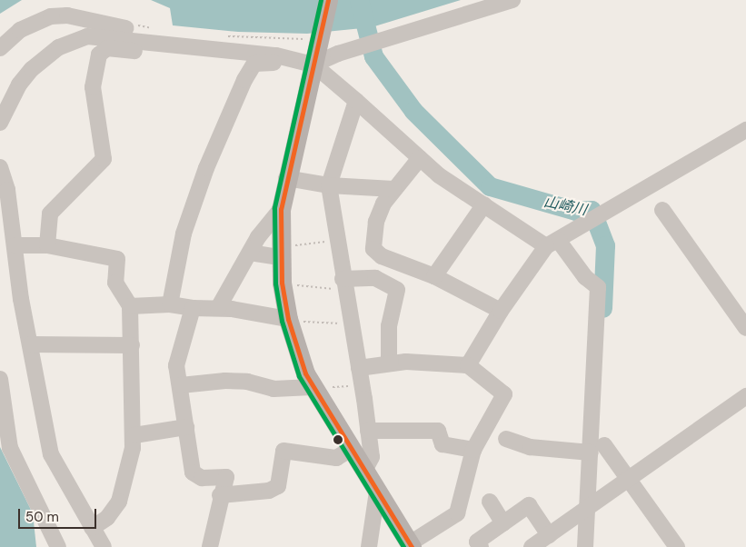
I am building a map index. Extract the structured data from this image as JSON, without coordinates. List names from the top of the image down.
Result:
{
  "water": ["山崎川"],
  "scale_bar": "50 m"
}
